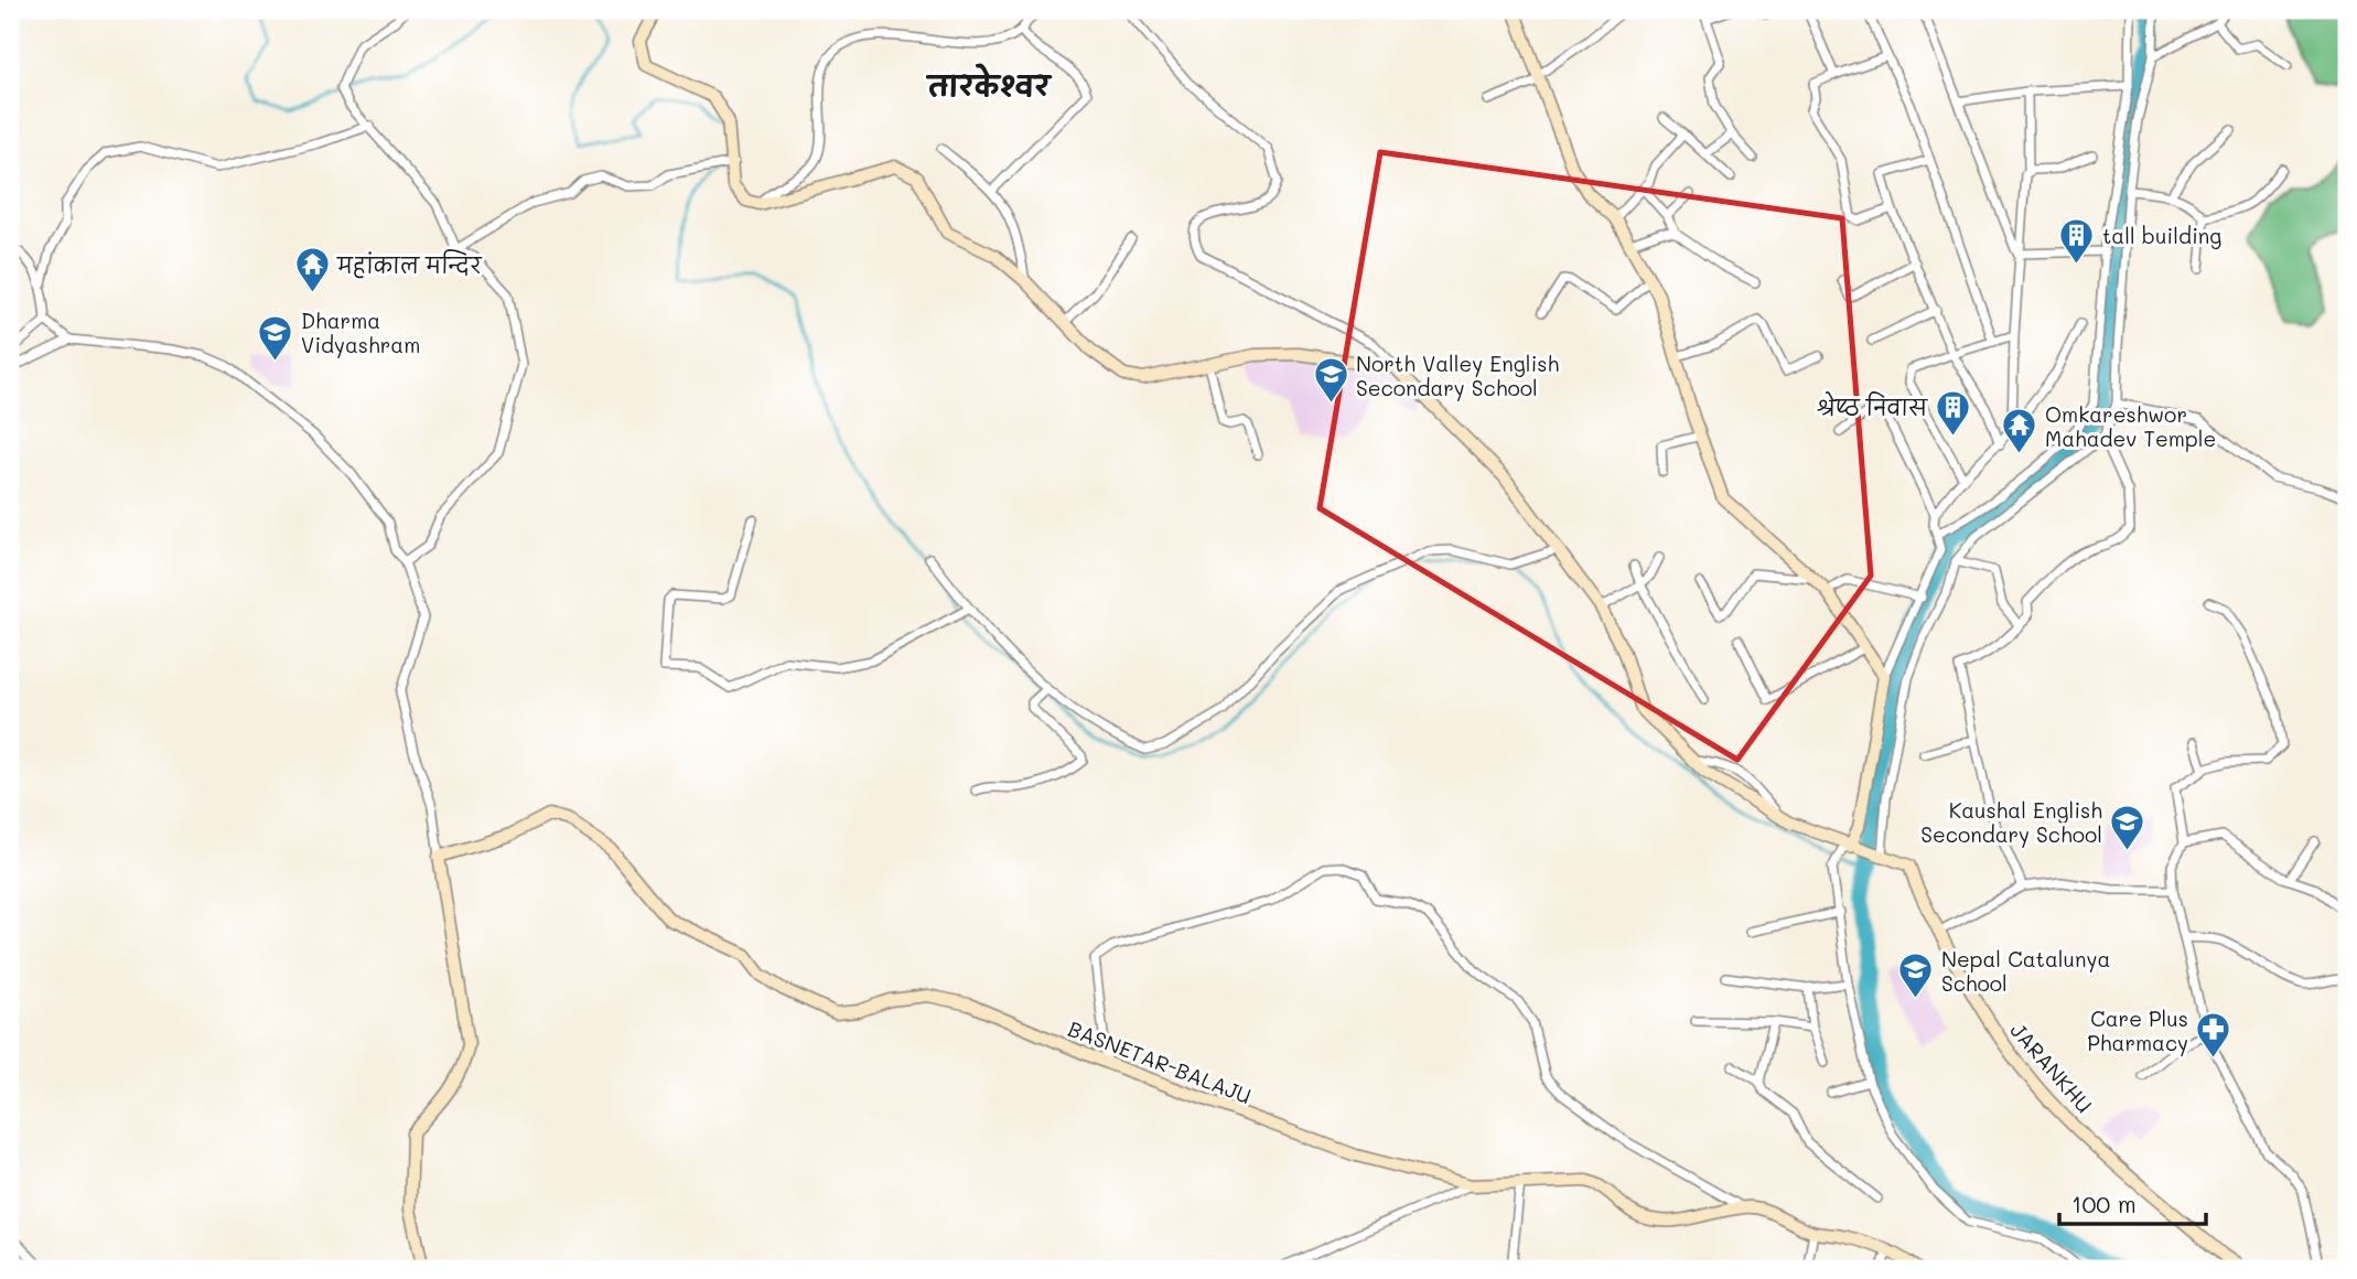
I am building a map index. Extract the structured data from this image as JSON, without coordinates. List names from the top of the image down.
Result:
{
  "streets": {
    "street": ["BASNETAR-BALAJU", "JARANKHU"]
  },
  "districts": ["तारकेश्वर"],
  "places": {
    "building": ["tall building", "श्रेष्ठ निवास"],
    "temple": ["महांकाल मन्दिर", "Omkareshwor Mahadev Temple"],
    "school or university": [
      "Dharma Vidyashram",
      "North Valley English Secondary School",
      "Kaushal English Secondary School",
      "Nepal Catalunya School"
    ],
    "pharmacy": ["Care Plus Pharmacy"]
  },
  "scale_bar": "100 m"
}
